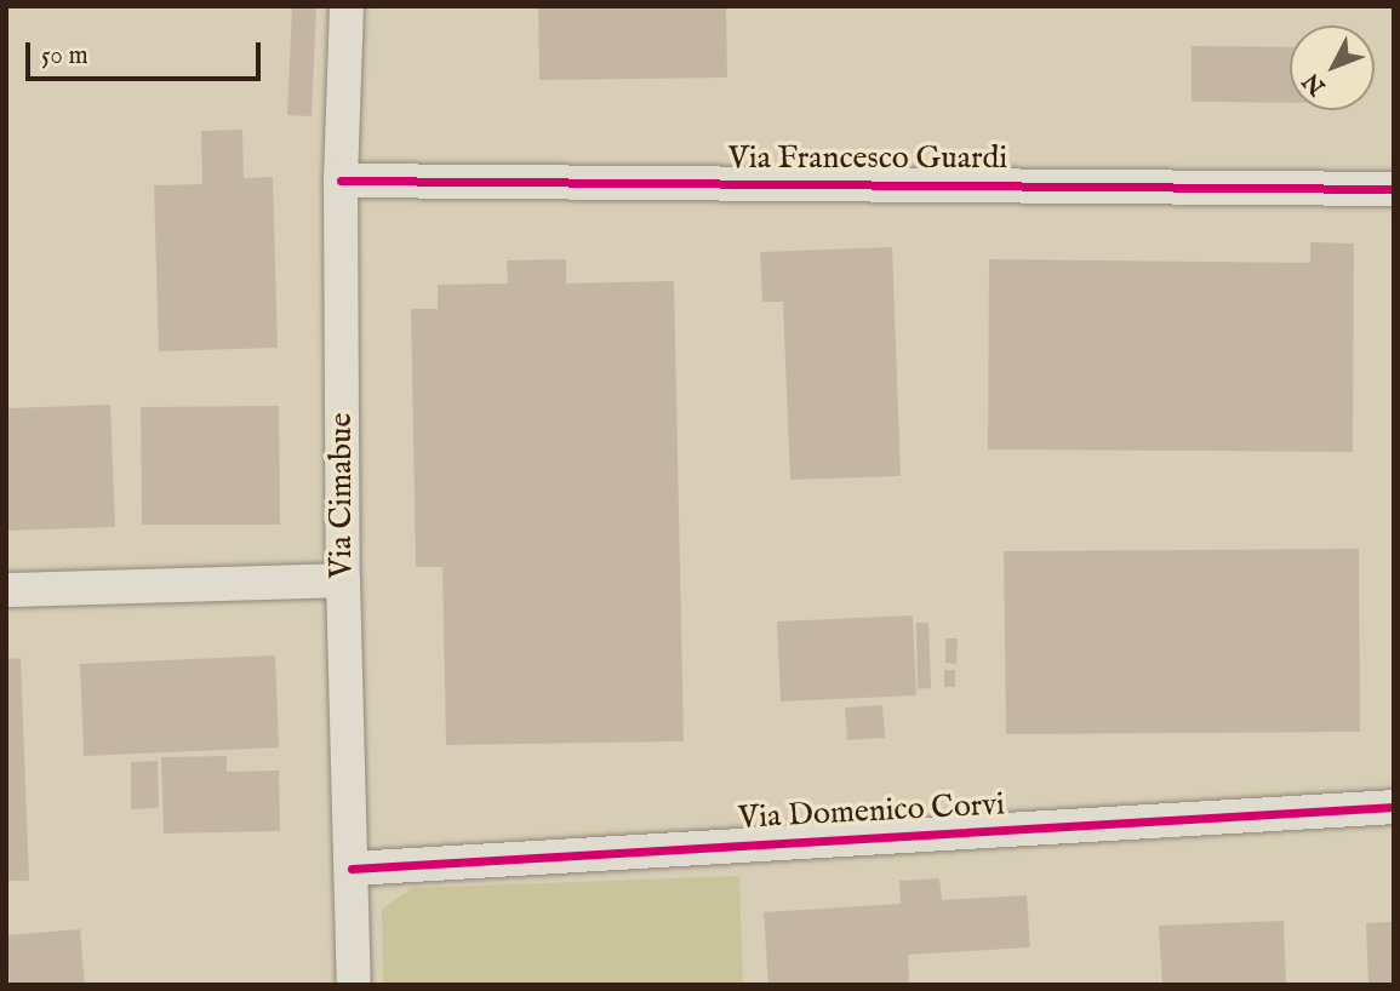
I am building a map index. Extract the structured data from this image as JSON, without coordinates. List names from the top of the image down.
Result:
{
  "streets": {
    "street": ["Via Francesco Guardi", "Via Cimabue", "Via Domenico Corvi"]
  },
  "crossings": [
    ["Via Francesco Guardi", "Via Cimabue"],
    ["Via Cimabue", "Via Domenico Corvi"]
  ],
  "scale_bar": "50 m",
  "north": "bottom left"
}
